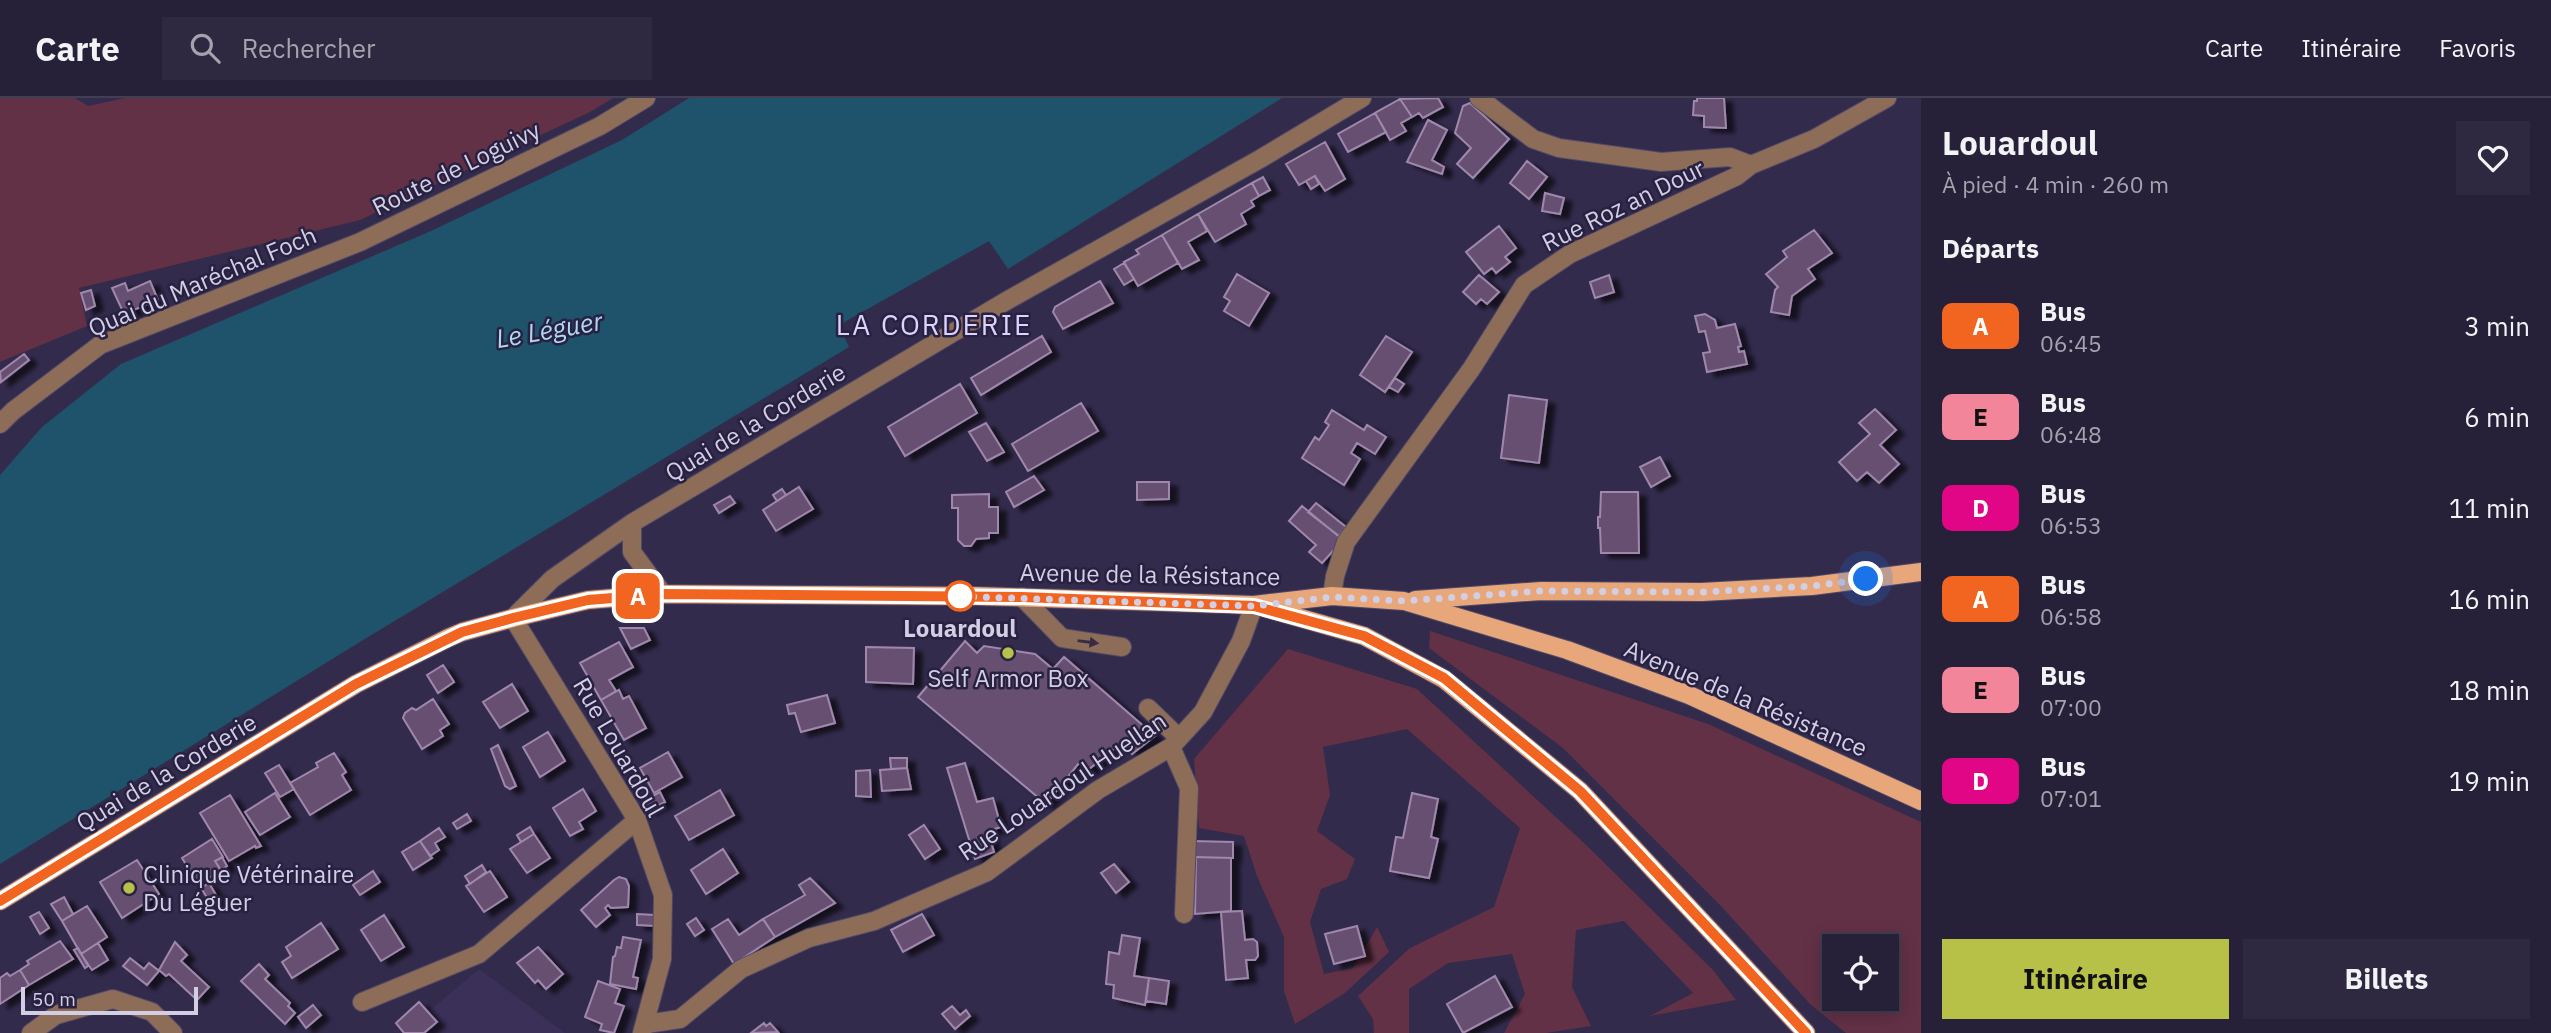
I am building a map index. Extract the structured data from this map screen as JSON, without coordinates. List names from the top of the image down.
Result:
{
  "streets": {
    "main road": ["Quai de la Corderie", "Avenue de la Résistance"],
    "street": [
      "Route de Loguivy",
      "Rue Roz an Dour",
      "Quai du Maréchal Foch",
      "Rue Louardoul",
      "Rue Louardoul Huellan"
    ]
  },
  "crossings": [
    ["Route de Loguivy", "Quai du Maréchal Foch"],
    ["Rue Roz an Dour", "Avenue de la Résistance"],
    ["Quai de la Corderie", "Avenue de la Résistance"],
    ["Quai de la Corderie", "Rue Louardoul"],
    ["Avenue de la Résistance", "Rue Louardoul"],
    ["Avenue de la Résistance", "Rue Louardoul Huellan"],
    ["Rue Louardoul", "Rue Louardoul Huellan"]
  ],
  "districts": ["LA CORDERIE"],
  "water": ["Le Léguer"],
  "places": ["Louardoul", "Self Armor Box", "Clinique Vétérinaire Du Léguer"],
  "lines": ["bus line A"],
  "scale_bar": "50 m",
  "page": {
    "header": "Carte",
    "search": "Rechercher",
    "nav": ["Carte", "Itinéraire", "Favoris"],
    "on_map": "A",
    "heading": [
      ["Louardoul", "À pied · 4 min · 260 m"],
      "Départs"
    ],
    "list": [
      {
        "mark": "A",
        "name": "Bus",
        "note": "06:45",
        "value": "3 min"
      },
      {
        "mark": "E",
        "name": "Bus",
        "note": "06:48",
        "value": "6 min"
      },
      {
        "mark": "D",
        "name": "Bus",
        "note": "06:53",
        "value": "11 min"
      },
      {
        "mark": "A",
        "name": "Bus",
        "note": "06:58",
        "value": "16 min"
      },
      {
        "mark": "E",
        "name": "Bus",
        "note": "07:00",
        "value": "18 min"
      },
      {
        "mark": "D",
        "name": "Bus",
        "note": "07:01",
        "value": "19 min"
      }
    ],
    "buttons": ["Itinéraire", "Billets"],
    "scale": "50 m"
  }
}
